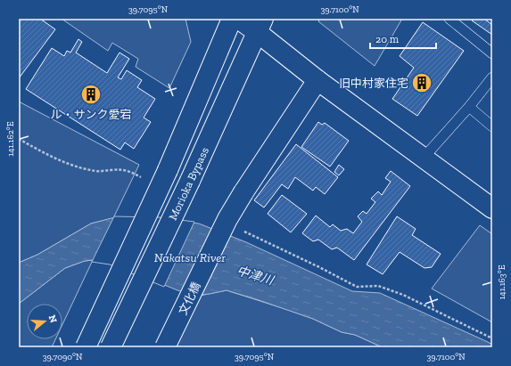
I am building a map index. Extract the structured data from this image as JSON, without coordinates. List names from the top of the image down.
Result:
{
  "streets": {
    "main road": ["Morioka Bypass", "文化橋"]
  },
  "water": ["Nakatsu River", "中津川"],
  "places": {
    "building": ["旧中村家住宅", "ル・サンク愛宕"]
  },
  "scale_bar": "20 m",
  "north": "right",
  "coordinates": [
    "39.7095°N",
    "39.7100°N",
    "141.162°E",
    "141.163°E",
    "39.7090°N"
  ]
}
